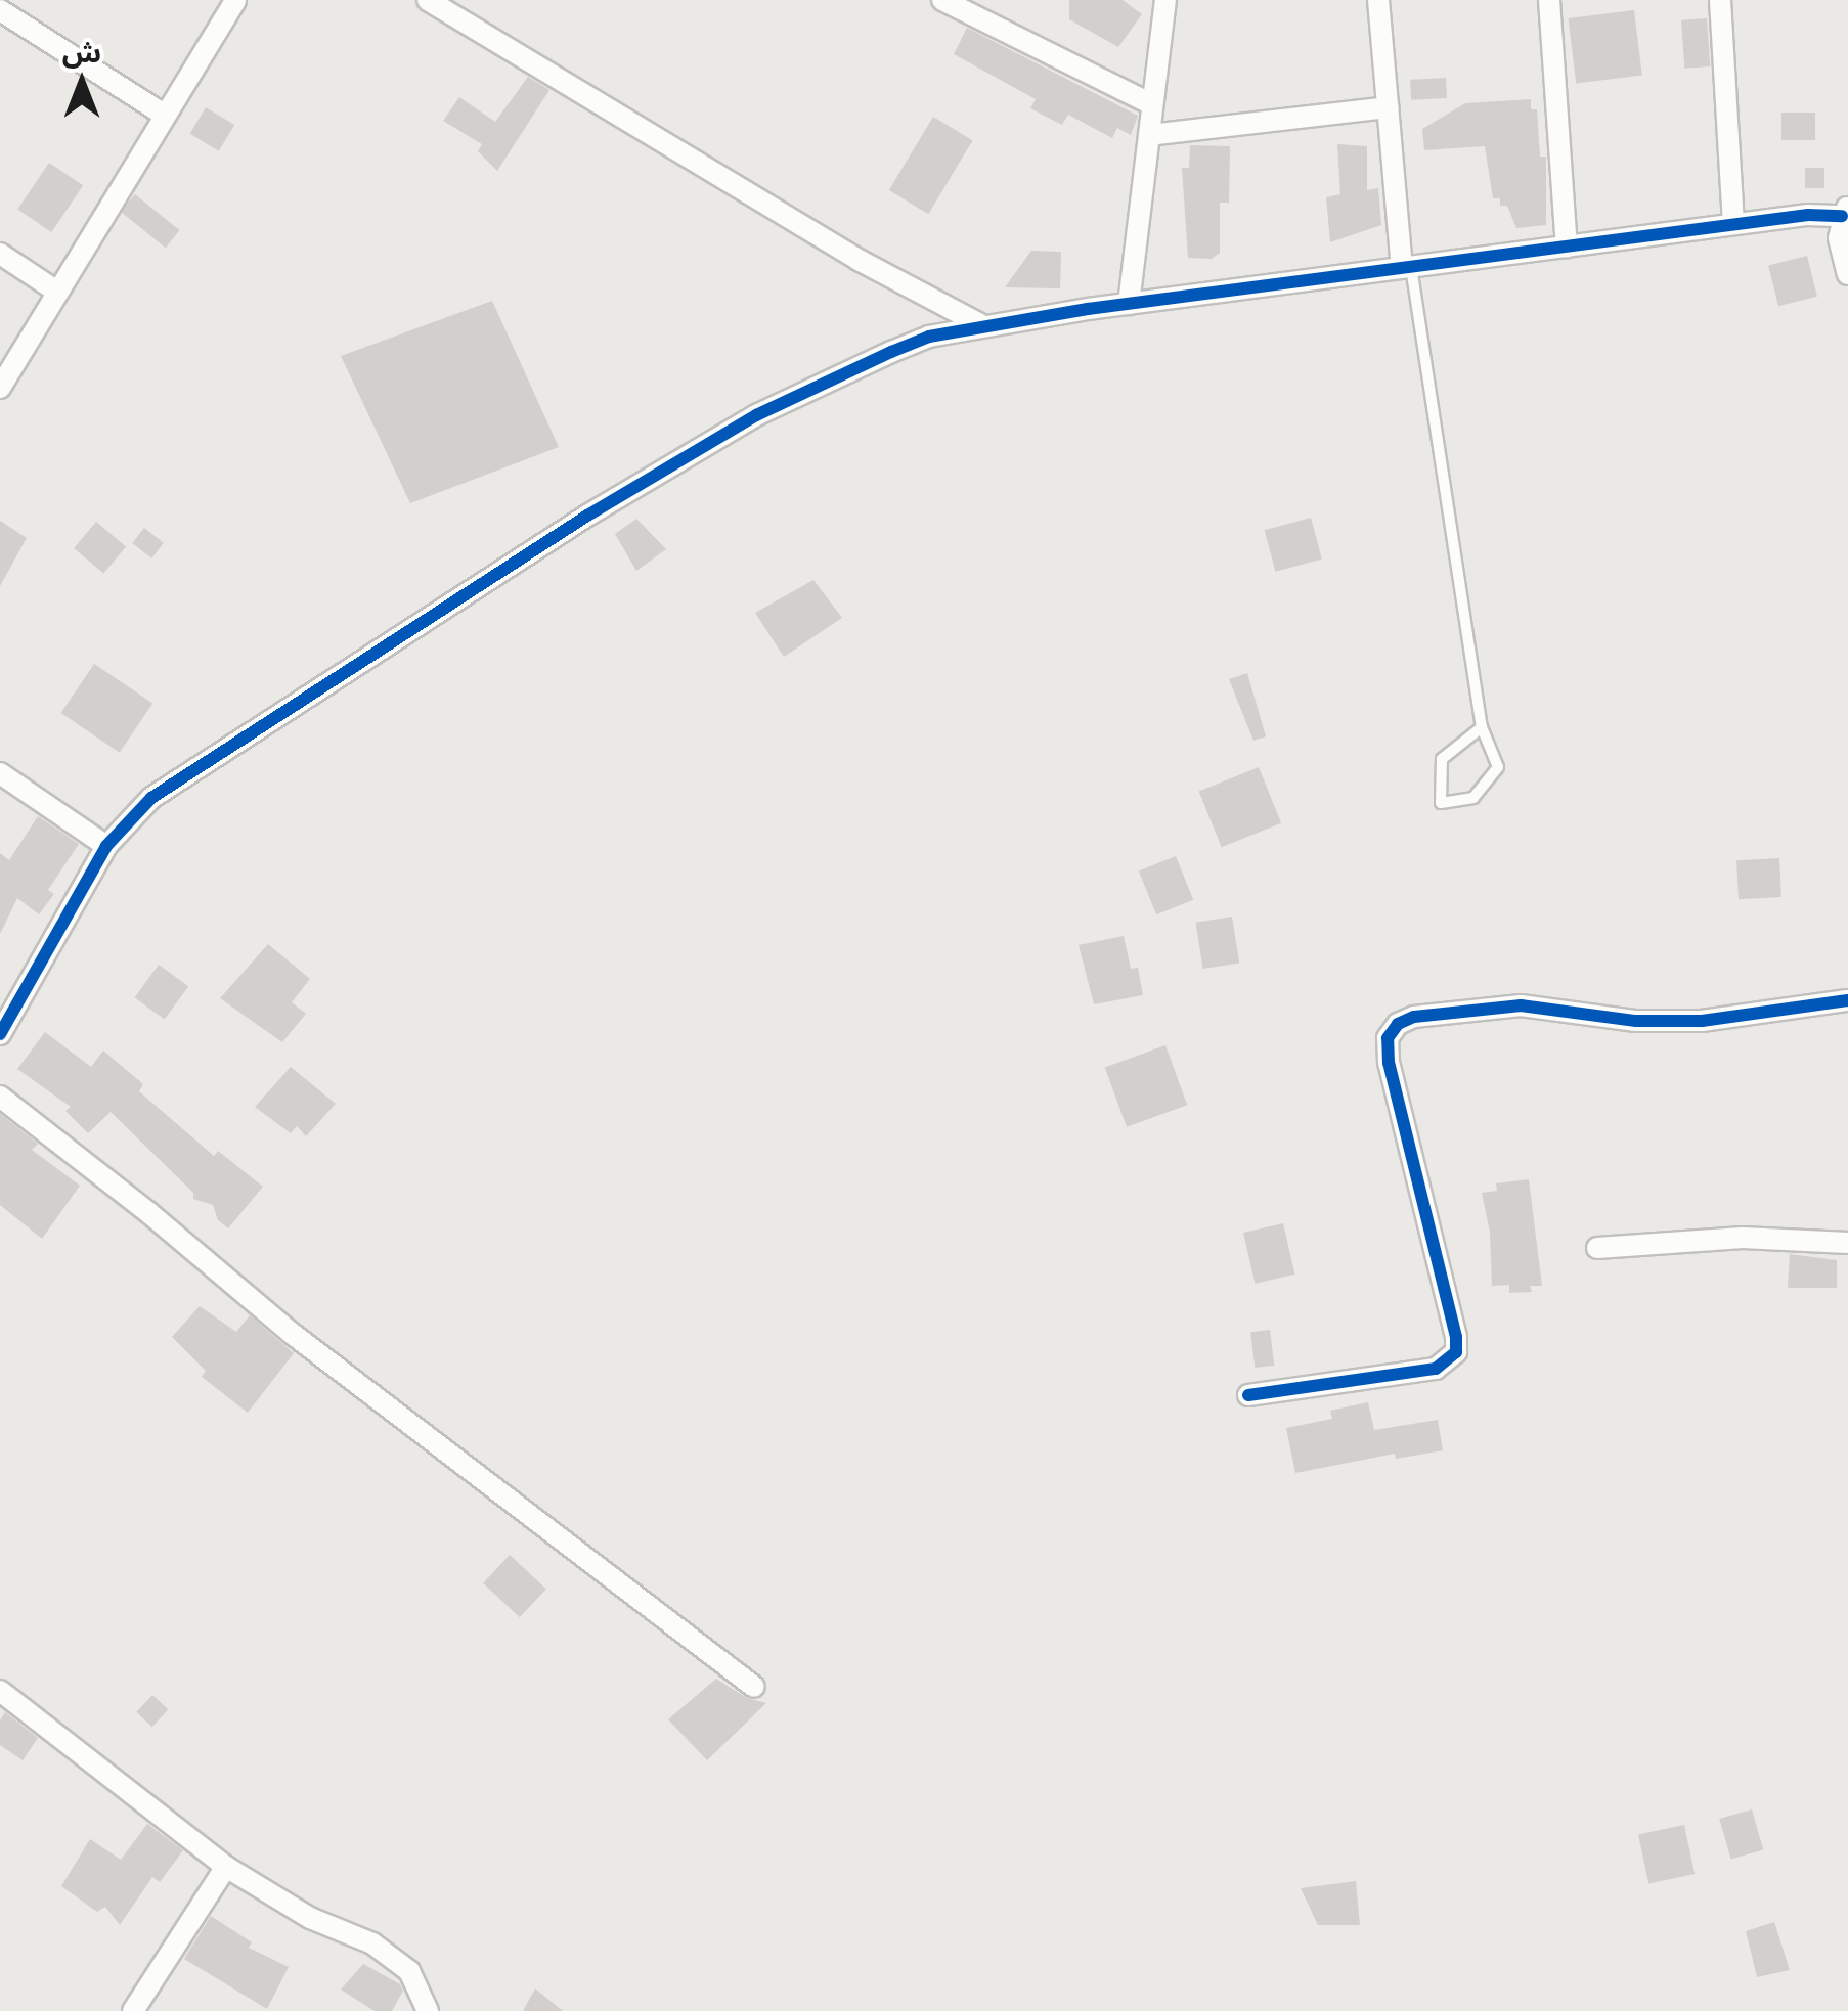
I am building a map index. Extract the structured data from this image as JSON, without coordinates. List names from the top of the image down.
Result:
{
  "north": "top"
}
